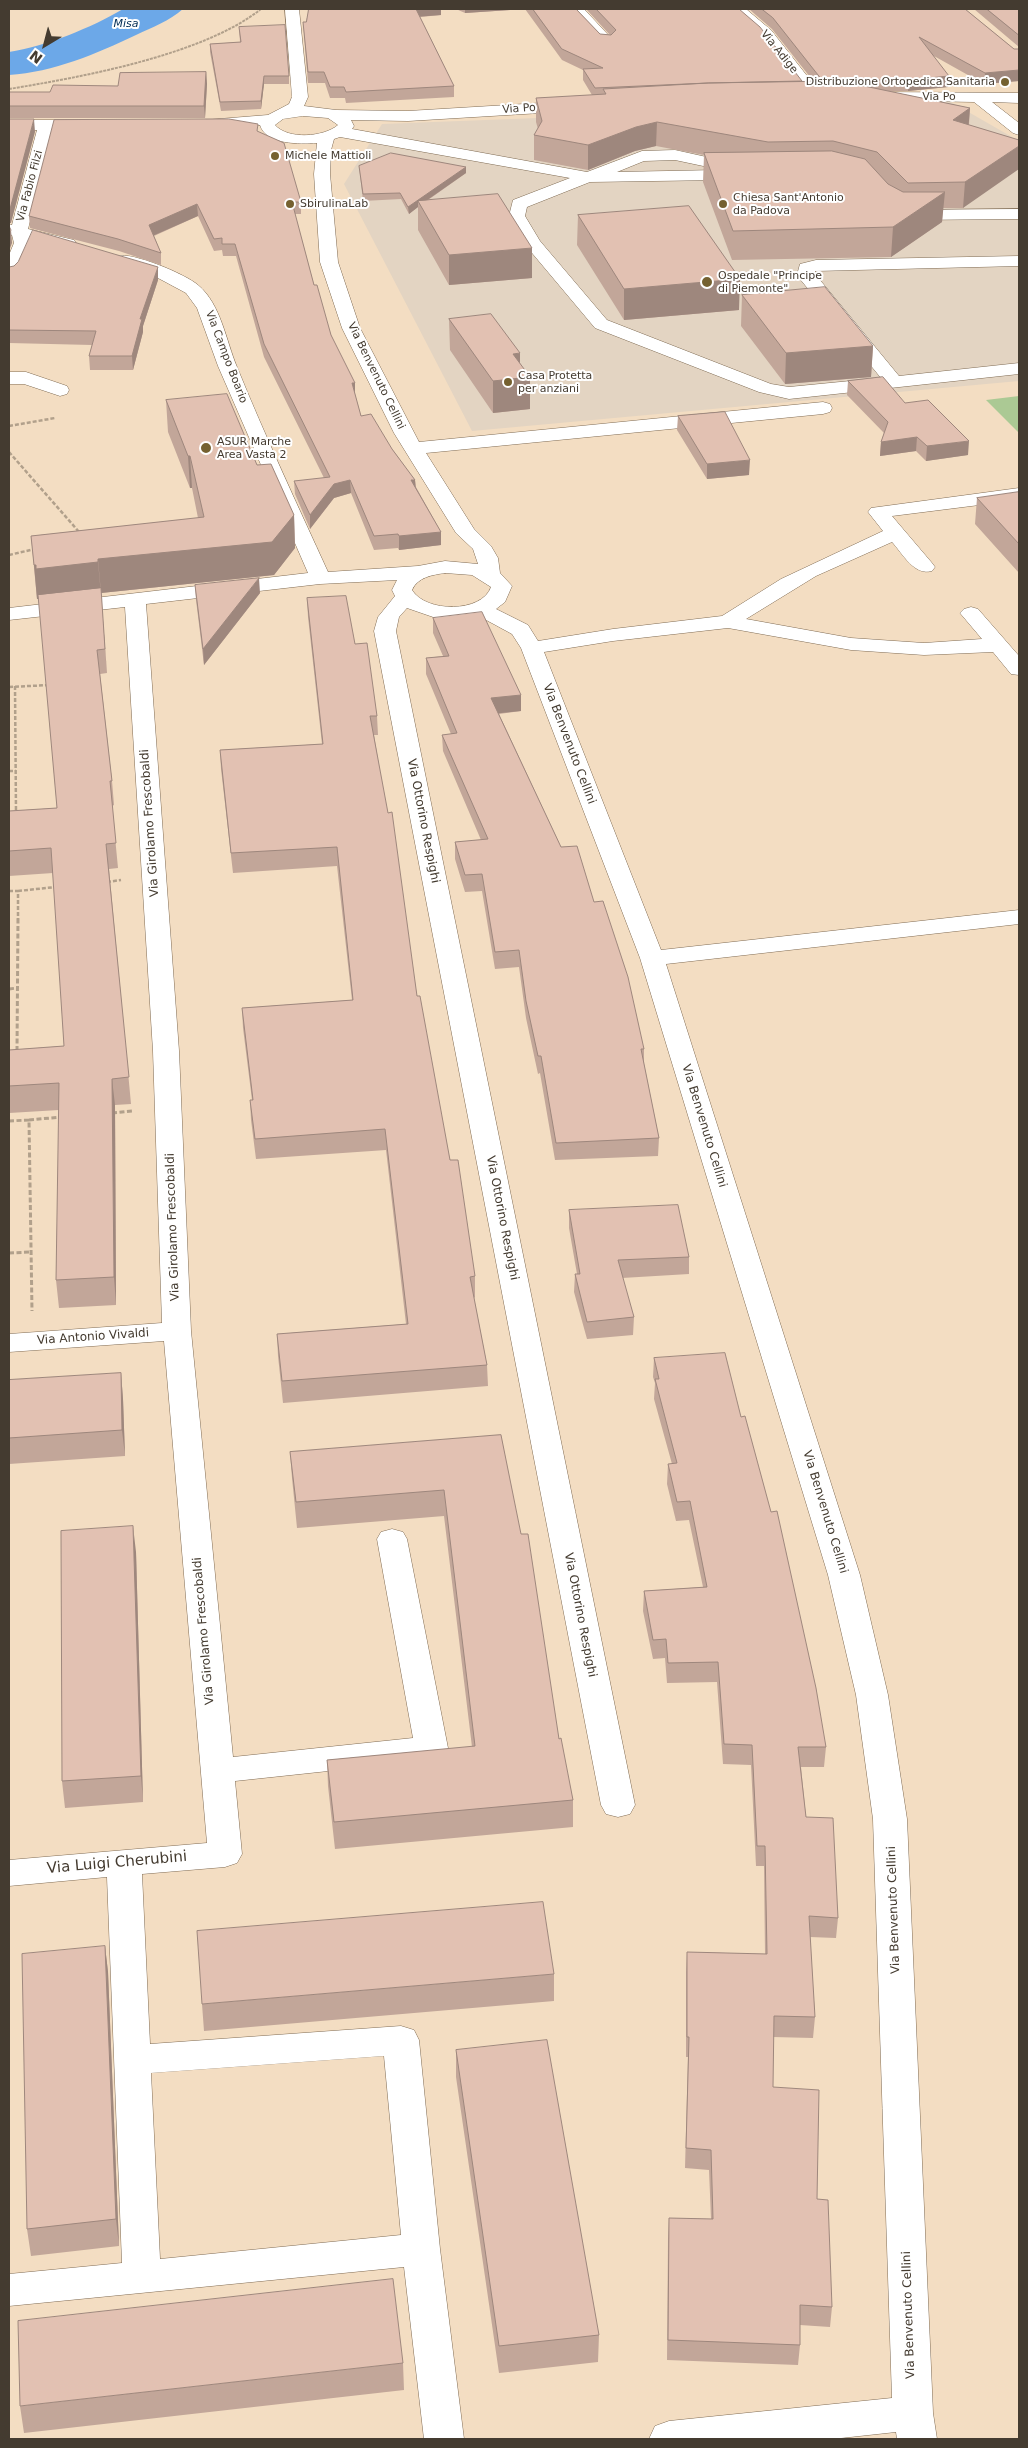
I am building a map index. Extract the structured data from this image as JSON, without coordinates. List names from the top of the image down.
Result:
{
  "streets": {
    "street": [
      "Via Adige",
      "Via Po",
      "Via Fabio Filzi",
      "Via Campo Boario",
      "Via Benvenuto Cellini",
      "Via Ottorino Respighi",
      "Via Girolamo Frescobaldi",
      "Via Antonio Vivaldi",
      "Via Luigi Cherubini"
    ]
  },
  "crossings": [
    ["Via Po", "Via Benvenuto Cellini"],
    ["Via Girolamo Frescobaldi", "Via Antonio Vivaldi"],
    ["Via Girolamo Frescobaldi", "Via Luigi Cherubini"]
  ],
  "water": ["Misa"],
  "places": [
    "Distribuzione Ortopedica Sanitaria",
    "Michele Mattioli",
    "SbirulinaLab",
    "Chiesa Sant'Antonio da Padova",
    "Ospedale \"Principe di Piemonte\"",
    "Casa Protetta per anziani",
    "ASUR Marche Area Vasta 2"
  ],
  "north": "bottom left"
}
